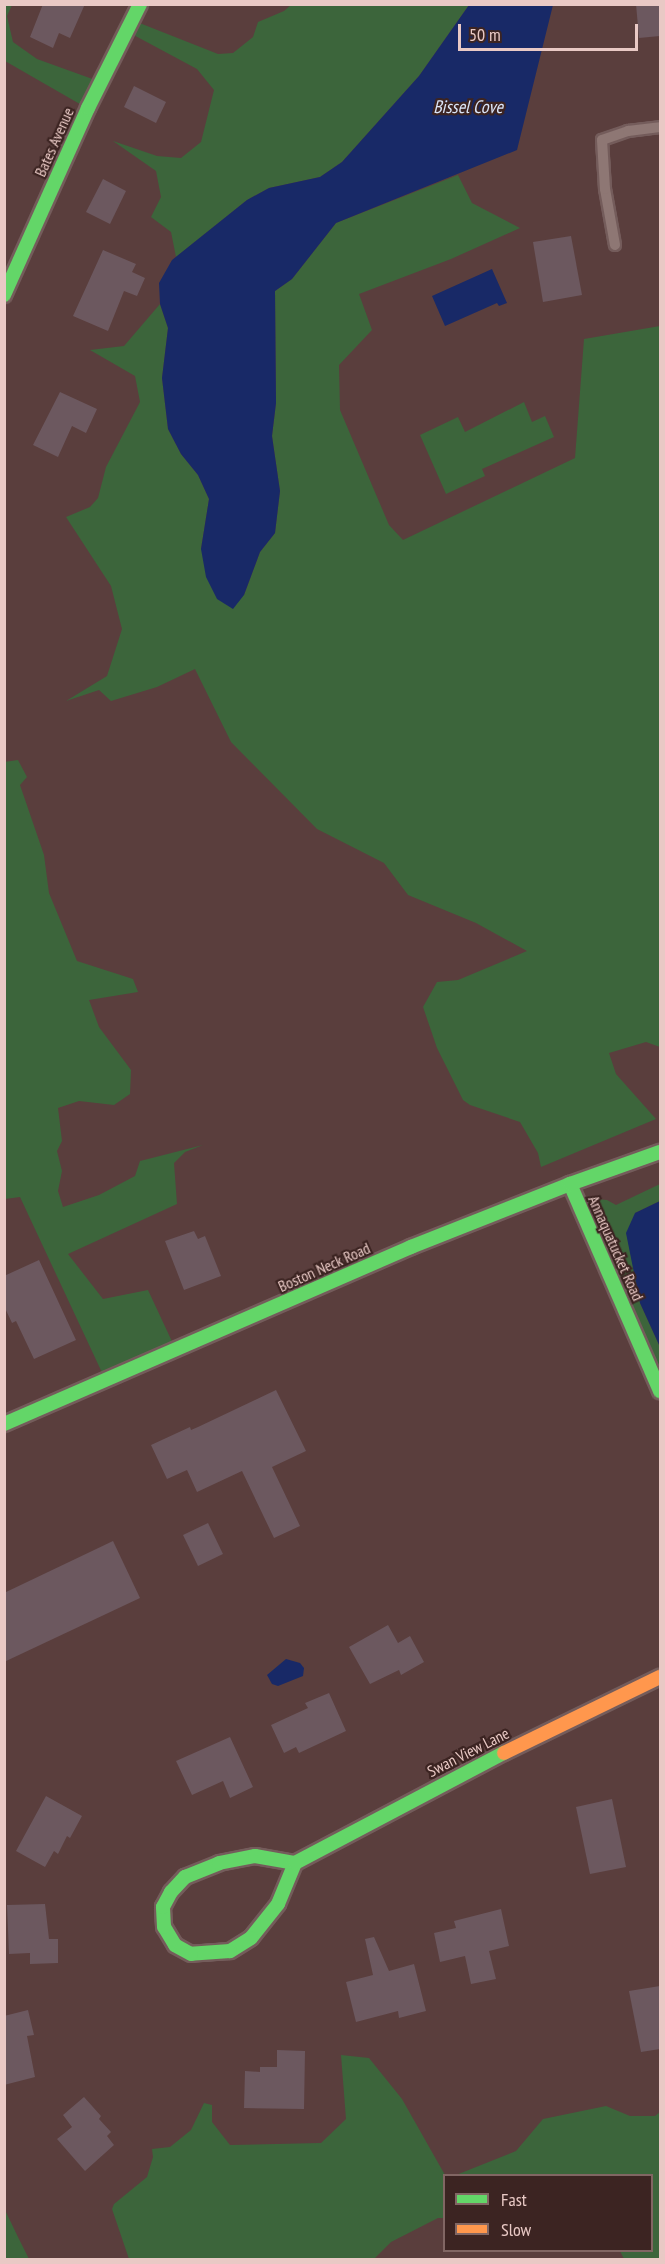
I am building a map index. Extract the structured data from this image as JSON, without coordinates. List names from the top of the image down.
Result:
{
  "streets": {
    "street": [
      "Bates Avenue",
      "Annaquatucket Road",
      "Boston Neck Road",
      "Swan View Lane"
    ]
  },
  "crossings": [
    ["Annaquatucket Road", "Boston Neck Road"]
  ],
  "water": ["Bissel Cove"],
  "legend": ["Fast", "Slow"],
  "scale_bar": "50 m"
}
